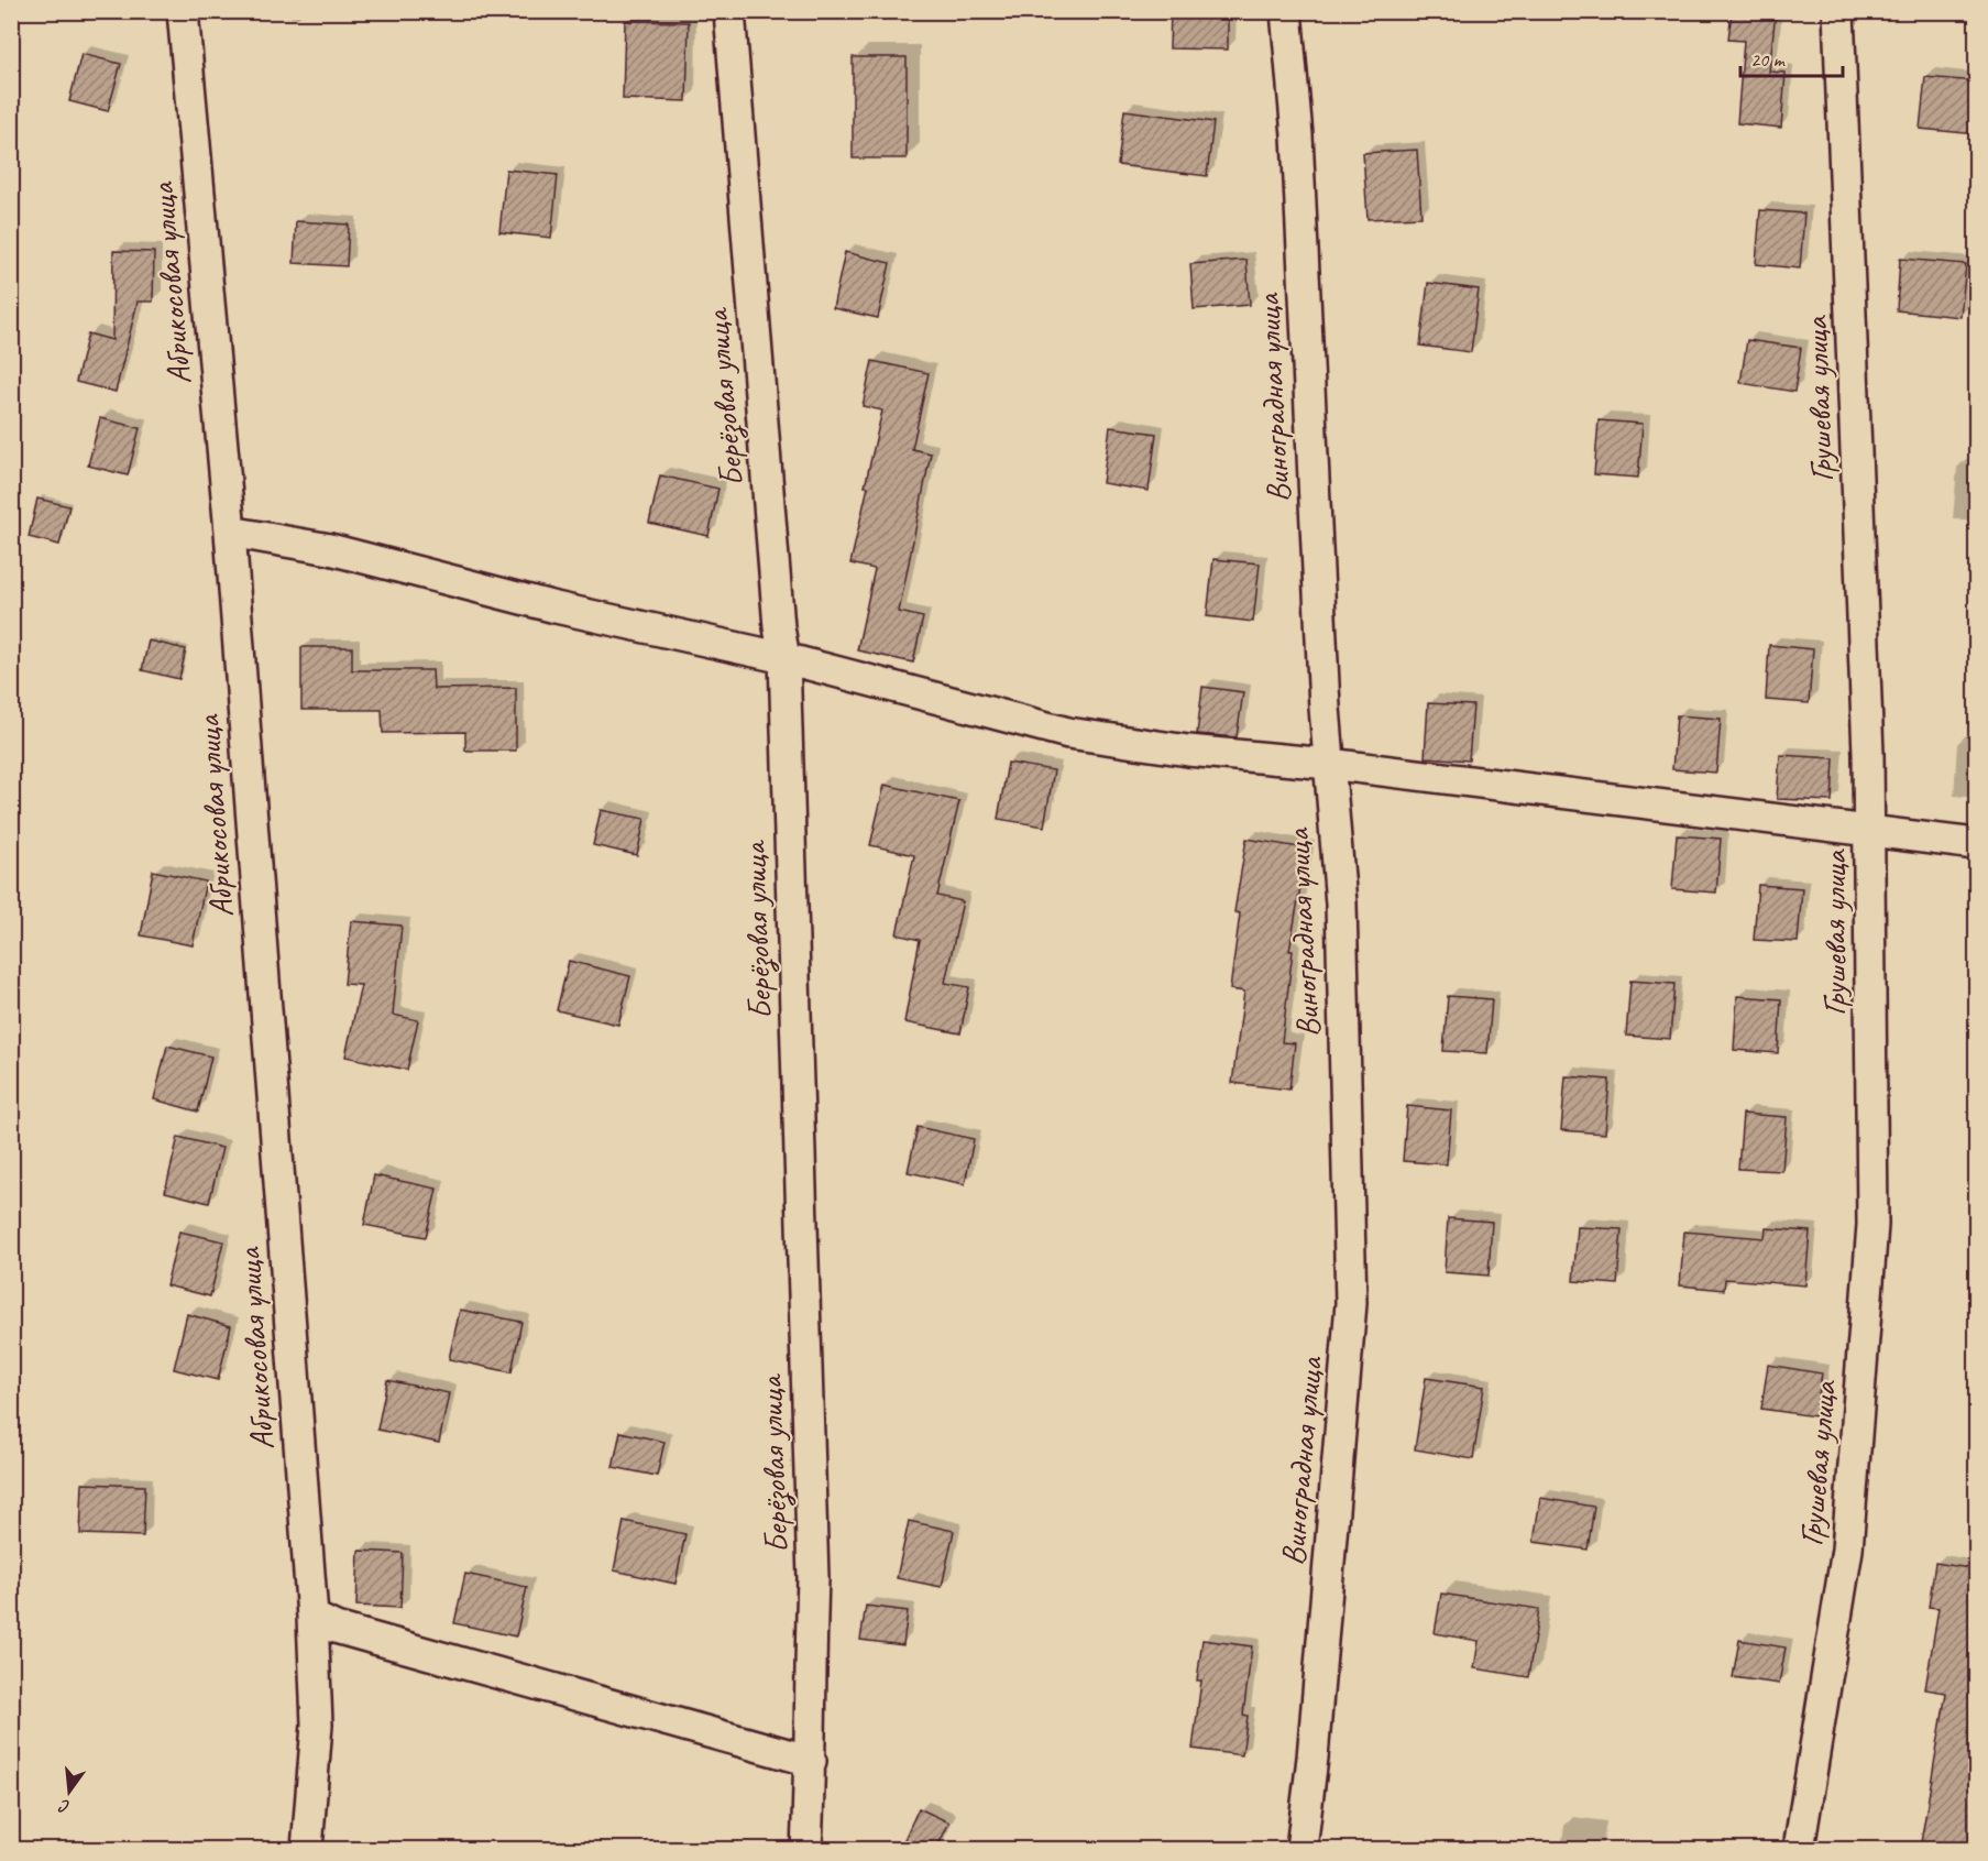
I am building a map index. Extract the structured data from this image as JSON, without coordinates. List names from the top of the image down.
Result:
{
  "streets": {
    "street": [
      "Абрикосовая улица",
      "Берёзовая улица",
      "Виноградная улица",
      "Грушевая улица"
    ]
  },
  "scale_bar": "20 m",
  "north": "bottom"
}
